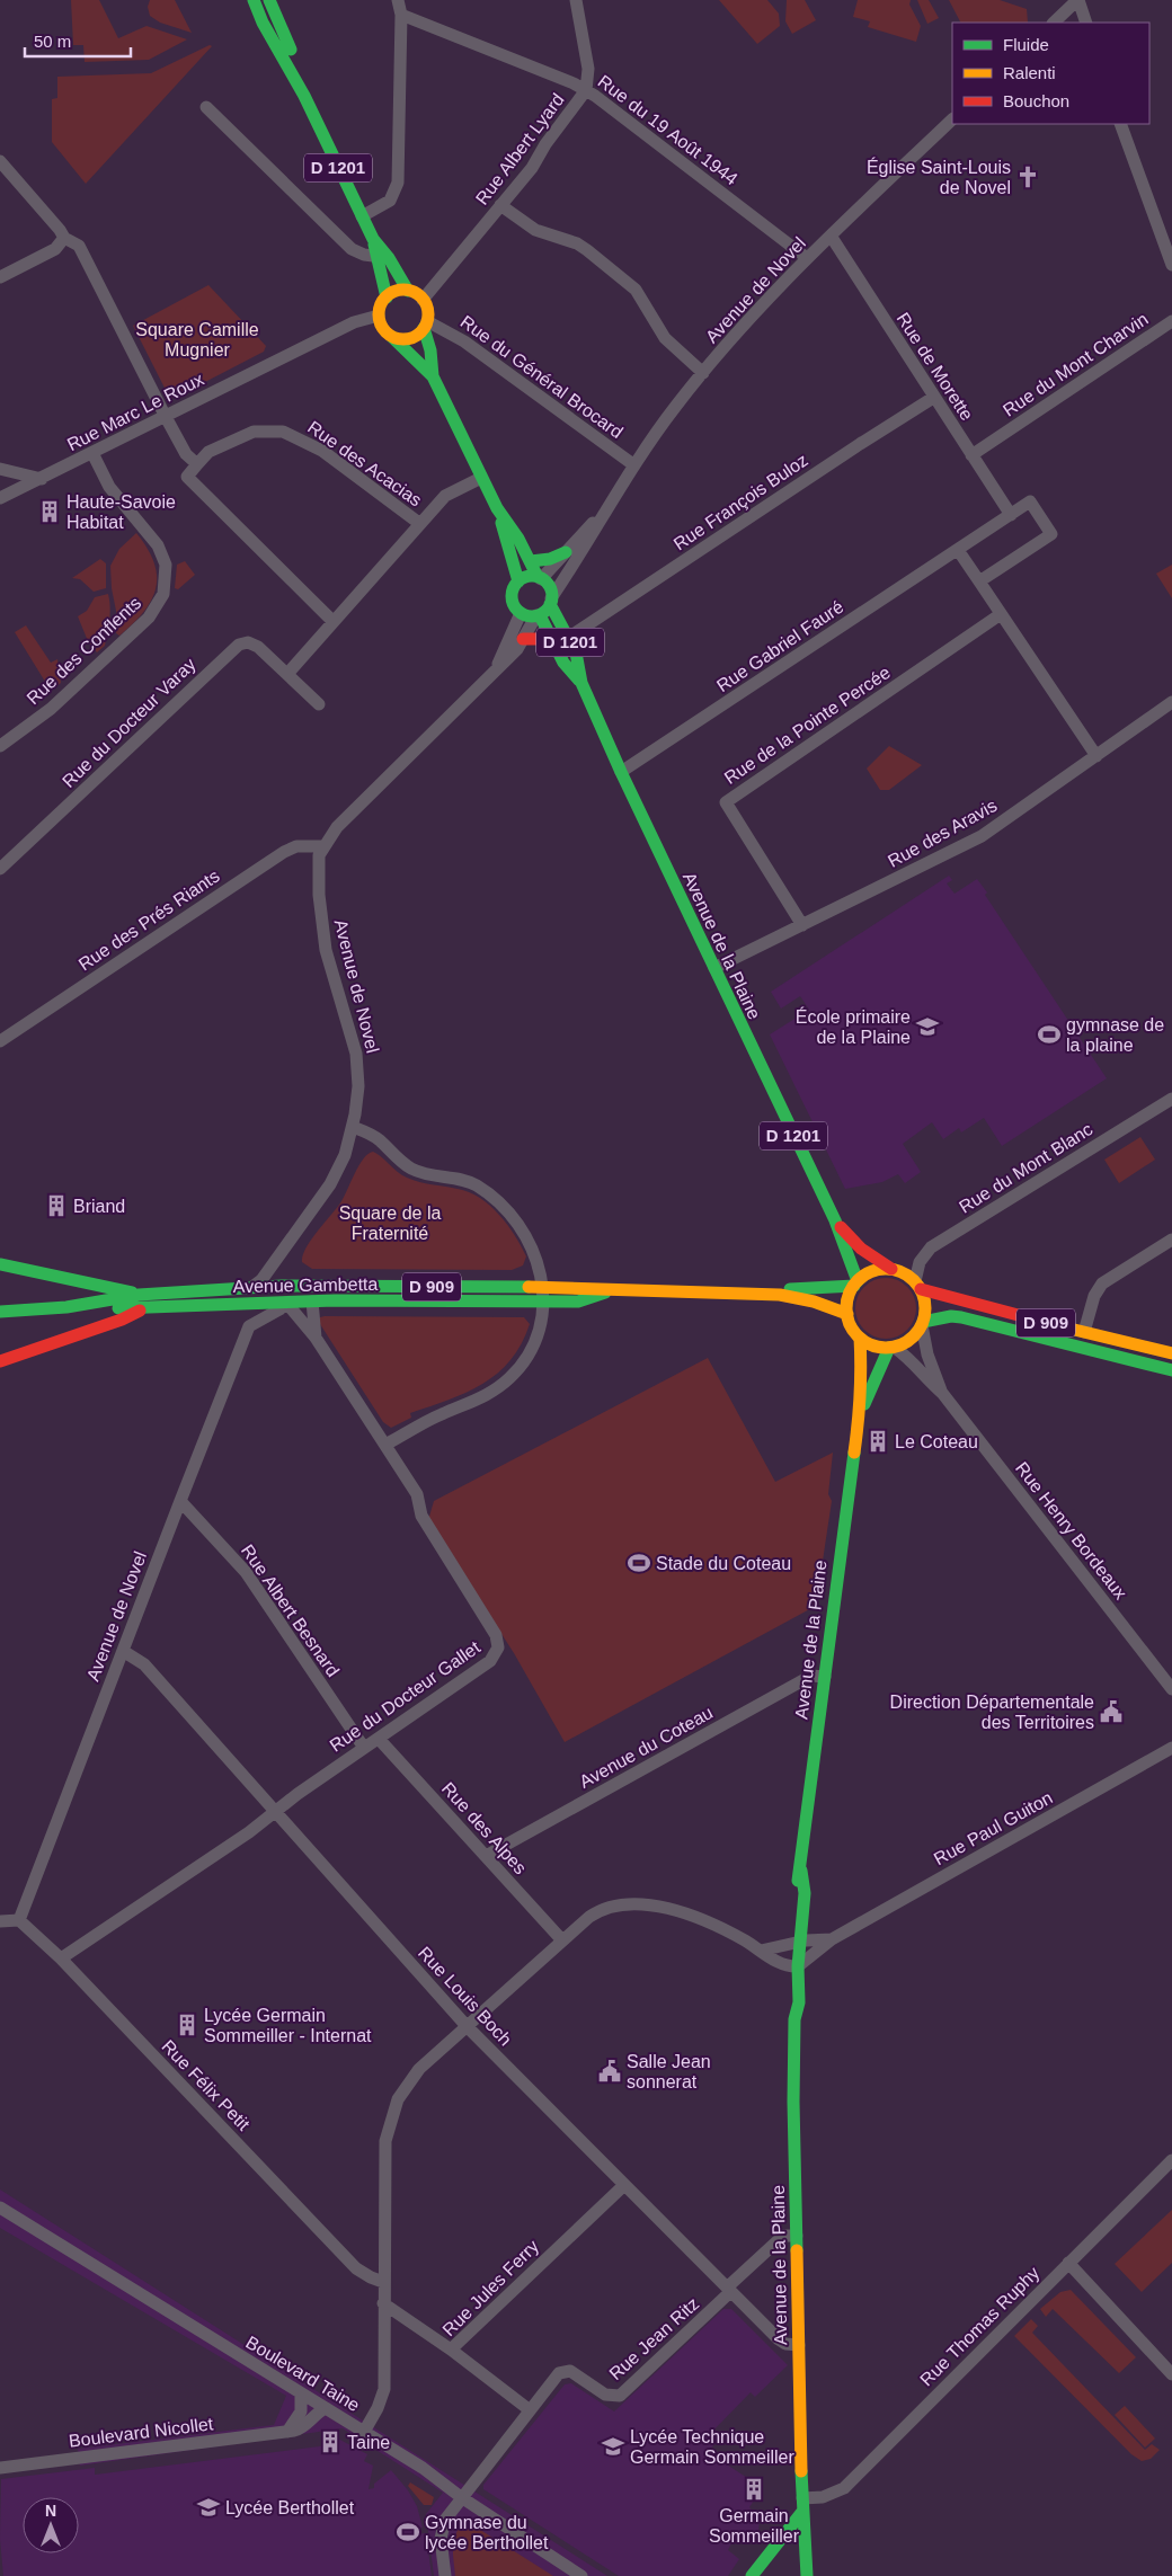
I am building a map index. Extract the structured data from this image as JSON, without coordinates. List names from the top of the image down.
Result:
{
  "streets": {
    "main road": [
      "D 1201",
      "Avenue de la Plaine",
      "Avenue Gambetta",
      "D 909"
    ],
    "street": [
      "Rue du 19 Août 1944",
      "Rue Albert Lyard",
      "Avenue de Novel",
      "Rue du Mont Charvin",
      "Rue de Morette",
      "Rue du Général Brocard",
      "Rue Marc Le Roux",
      "Rue des Acacias",
      "Rue François Buloz",
      "Rue Gabriel Fauré",
      "Rue des Conflents",
      "Rue du Docteur Varay",
      "Rue de la Pointe Percée",
      "Rue des Aravis",
      "Rue des Prés Riants",
      "Rue du Mont Blanc",
      "Rue Henry Bordeaux",
      "Rue Albert Besnard",
      "Rue du Docteur Gallet",
      "Avenue du Coteau",
      "Rue des Alpes",
      "Rue Paul Guiton",
      "Rue Louis Boch",
      "Rue Félix Petit",
      "Rue Jules Ferry",
      "Rue Thomas Ruphy",
      "Rue Jean Ritz",
      "Boulevard Taine",
      "Boulevard Nicollet"
    ]
  },
  "crossings": [
    ["Rue du 19 Août 1944", "Rue Albert Lyard"],
    ["Rue du 19 Août 1944", "Avenue de Novel"],
    ["Rue Albert Lyard", "D 1201"],
    ["Rue Albert Lyard", "Rue du Général Brocard"],
    ["Rue Albert Lyard", "Rue Marc Le Roux"],
    ["D 1201", "Rue du Général Brocard"],
    ["D 1201", "Rue Marc Le Roux"],
    ["Avenue de Novel", "Rue de Morette"],
    ["Avenue de Novel", "Rue du Général Brocard"],
    ["Avenue de Novel", "Rue des Prés Riants"],
    ["Avenue de Novel", "Avenue de la Plaine"],
    ["Avenue de Novel", "Avenue Gambetta"],
    ["Avenue de Novel", "Rue Albert Besnard"],
    ["Avenue de Novel", "Rue Louis Boch"],
    ["Avenue de Novel", "Rue Félix Petit"],
    ["Rue du Mont Charvin", "Rue de Morette"],
    ["Rue de Morette", "Rue François Buloz"],
    ["Rue du Général Brocard", "Rue Marc Le Roux"],
    ["Rue Marc Le Roux", "Rue des Conflents"],
    ["Rue François Buloz", "Avenue de la Plaine"],
    ["Rue Gabriel Fauré", "Avenue de la Plaine"],
    ["Rue de la Pointe Percée", "Rue des Aravis"],
    ["Rue des Aravis", "Avenue de la Plaine"],
    ["Avenue de la Plaine", "Rue du Mont Blanc"],
    ["Avenue de la Plaine", "Avenue Gambetta"],
    ["Avenue de la Plaine", "D 909"],
    ["Avenue de la Plaine", "Rue Henry Bordeaux"],
    ["Avenue de la Plaine", "Avenue du Coteau"],
    ["Avenue de la Plaine", "Rue Paul Guiton"],
    ["Avenue de la Plaine", "Rue Louis Boch"],
    ["Avenue de la Plaine", "Rue Thomas Ruphy"],
    ["Avenue de la Plaine", "Rue Jean Ritz"],
    ["Rue du Mont Blanc", "Avenue Gambetta"],
    ["Rue du Mont Blanc", "D 909"],
    ["Rue du Mont Blanc", "Rue Henry Bordeaux"],
    ["Avenue Gambetta", "D 909"],
    ["Avenue Gambetta", "Rue Henry Bordeaux"],
    ["Avenue Gambetta", "Rue du Docteur Gallet"],
    ["D 909", "Rue Henry Bordeaux"],
    ["Rue Albert Besnard", "Rue du Docteur Gallet"],
    ["Rue du Docteur Gallet", "Rue des Alpes"],
    ["Rue du Docteur Gallet", "Rue Louis Boch"],
    ["Rue du Docteur Gallet", "Rue Félix Petit"],
    ["Avenue du Coteau", "Rue des Alpes"],
    ["Rue Louis Boch", "Rue Jules Ferry"],
    ["Rue Louis Boch", "Rue Jean Ritz"],
    ["Rue Jules Ferry", "Rue Jean Ritz"],
    ["Rue Jean Ritz", "Boulevard Taine"],
    ["Boulevard Taine", "Boulevard Nicollet"]
  ],
  "parks": ["Square Camille Mugnier", "Square de la Fraternité"],
  "places": {
    "church": ["Église Saint-Louis de Novel"],
    "building": [
      "Haute-Savoie Habitat",
      "Briand",
      "Le Coteau",
      "Lycée Germain Sommeiller - Internat",
      "Taine",
      "Germain Sommeiller"
    ],
    "school or university": ["École primaire de la Plaine", "Lycée Technique Germain Sommeiller", "Lycée Berthollet"],
    "sports": ["gymnase de la plaine", "Stade du Coteau", "Gymnase du lycée Berthollet"],
    "public building": ["Direction Départementale des Territoires", "Salle Jean sonnerat"]
  },
  "legend": ["Fluide", "Ralenti", "Bouchon"],
  "scale_bar": "50 m",
  "north": "top"
}
